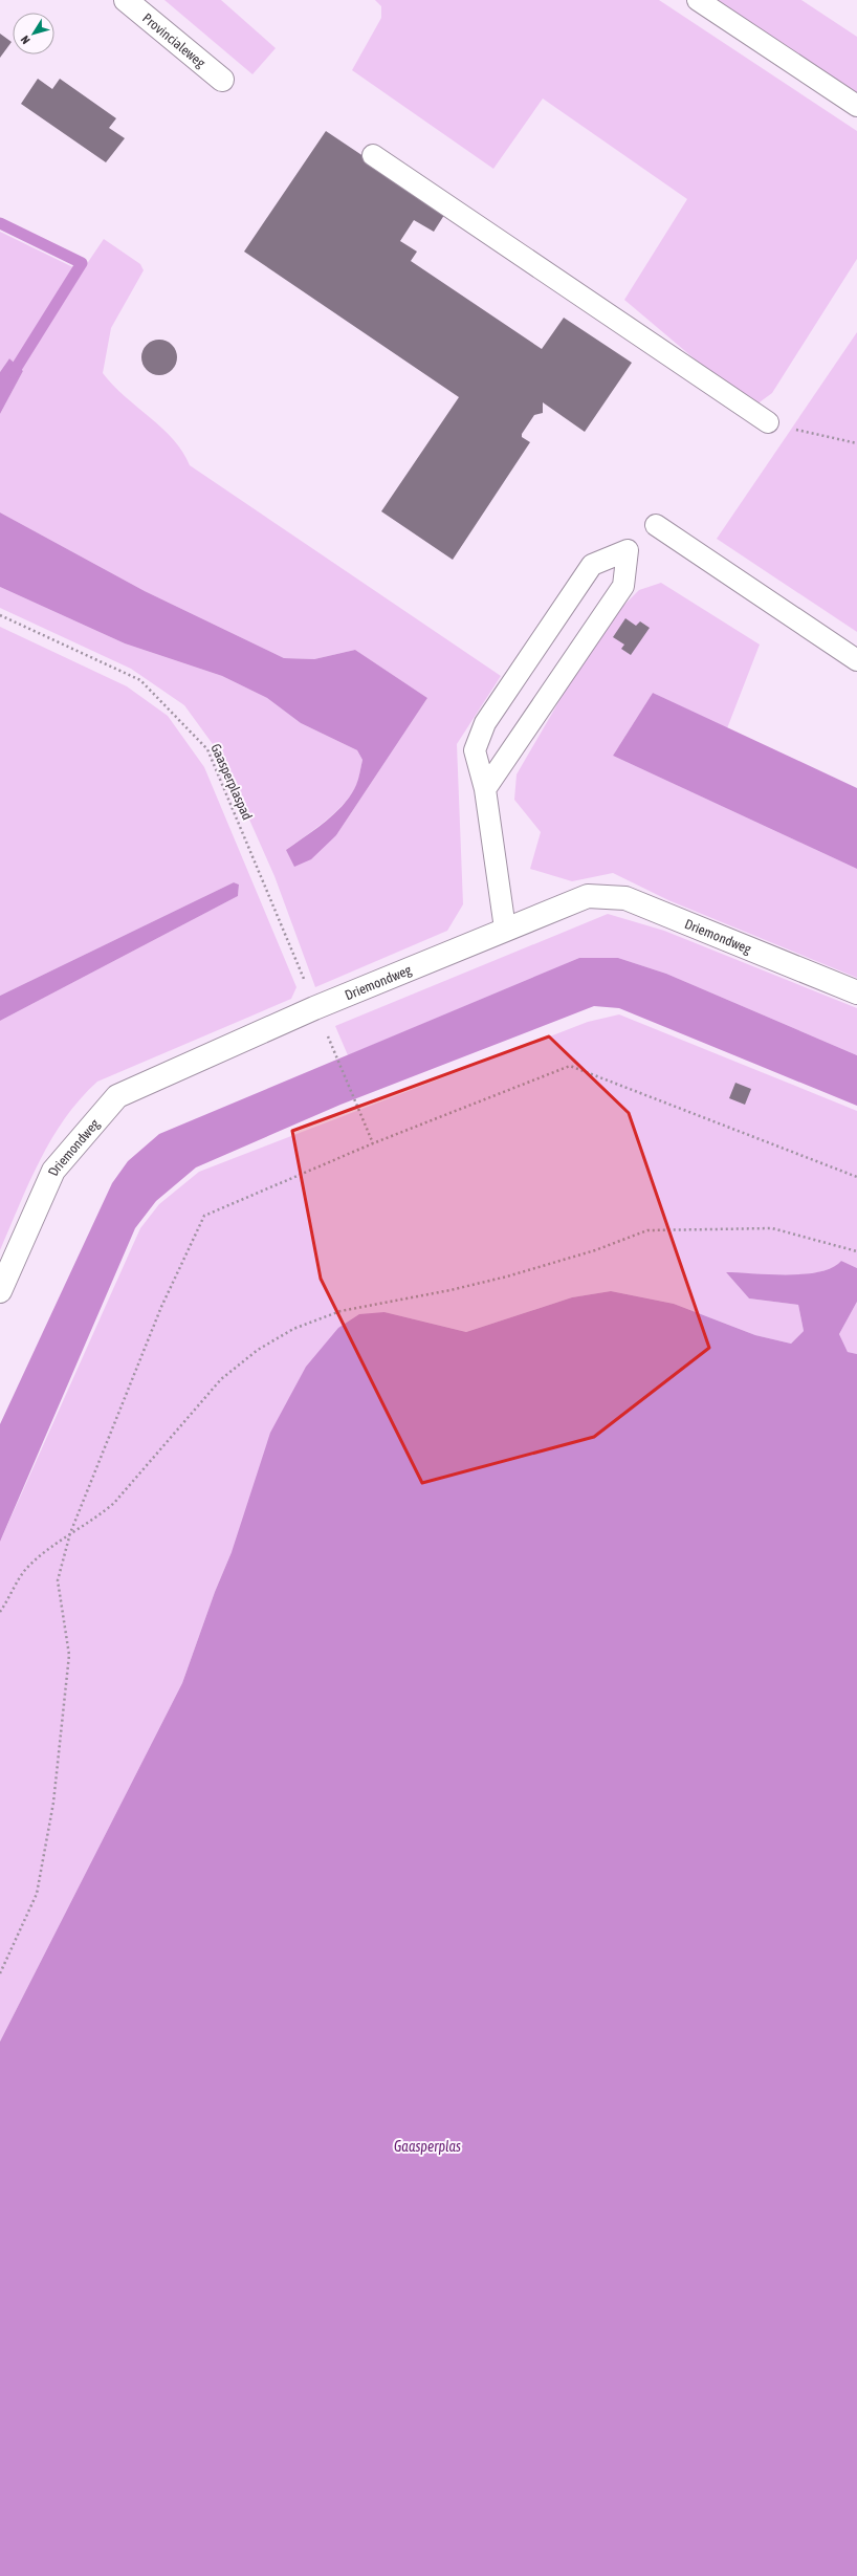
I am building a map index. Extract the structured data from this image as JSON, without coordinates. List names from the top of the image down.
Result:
{
  "streets": {
    "street": ["Provincialeweg", "Driemondweg"],
    "path": ["Gaasperplaspad"]
  },
  "crossings": [
    ["Gaasperplaspad", "Driemondweg"]
  ],
  "water": ["Gaasperplas"],
  "north": "bottom left"
}
